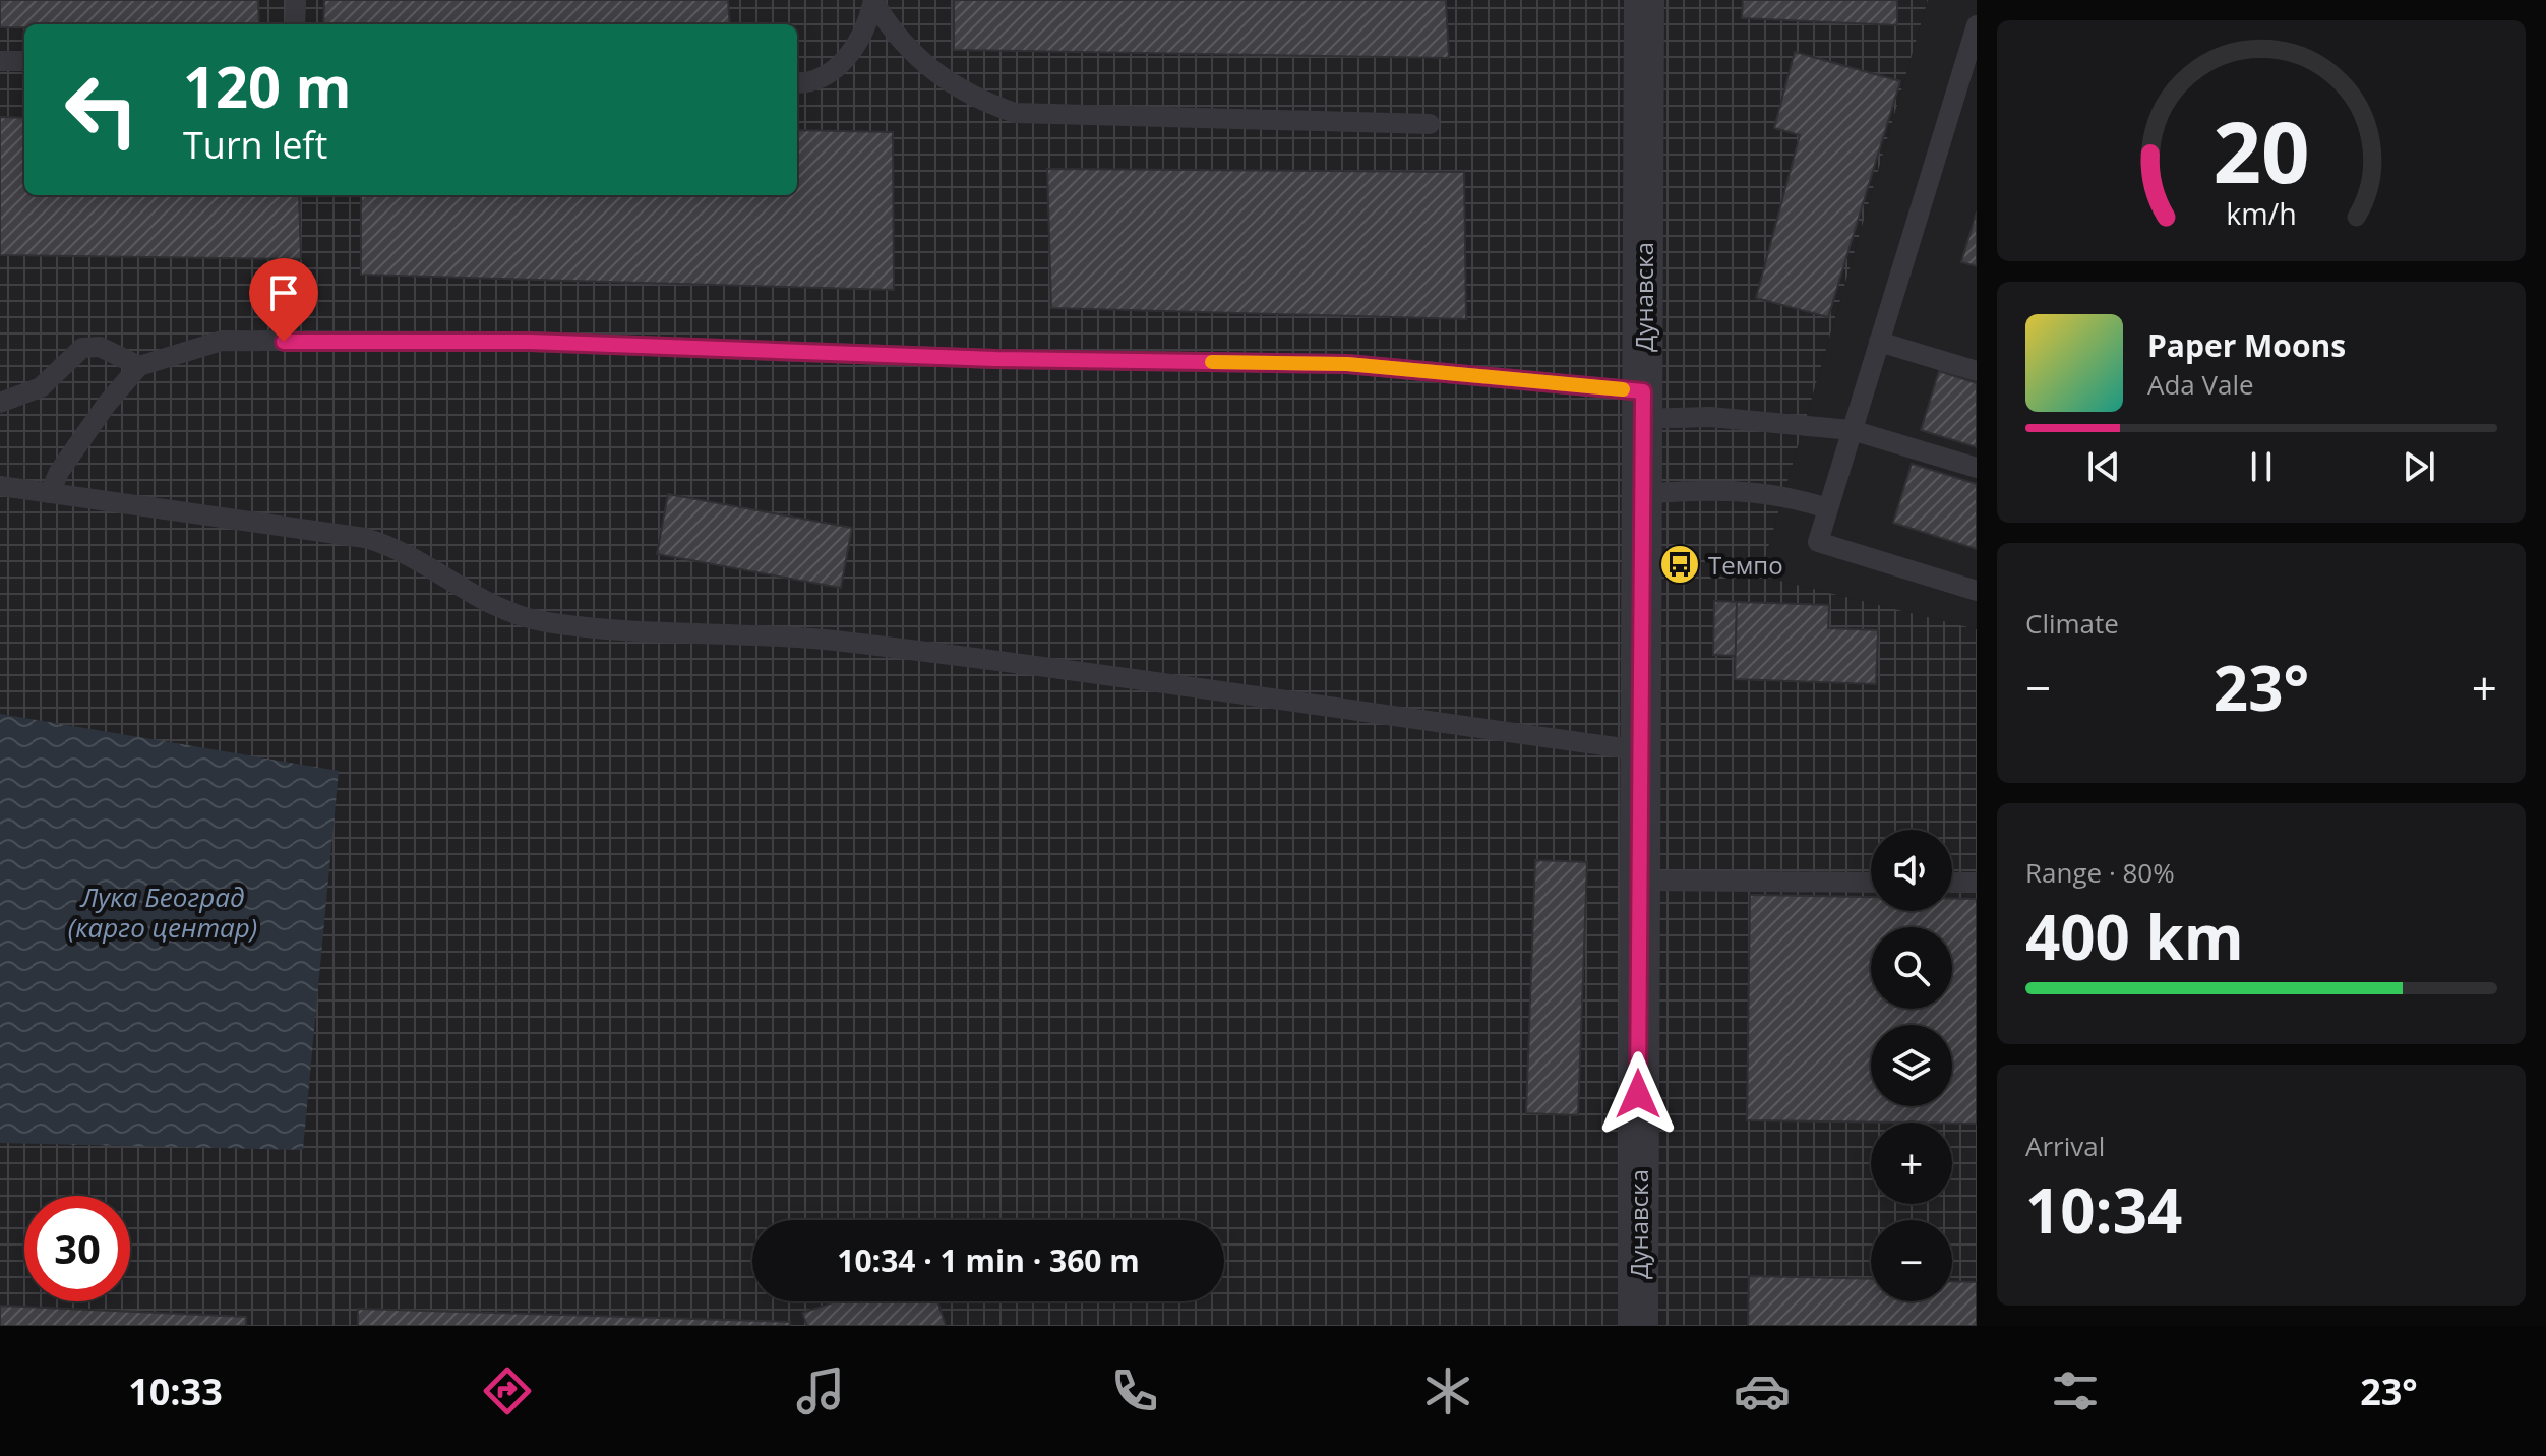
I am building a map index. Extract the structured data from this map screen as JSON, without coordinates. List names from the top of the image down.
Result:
{
  "streets": {
    "street": ["Дунавска"]
  },
  "water": ["Лука Београд (карго центар)"],
  "places": {
    "bus stop": ["Темпо"]
  },
  "page": {
    "turn": ["120 m", "Turn left"],
    "song": ["Paper Moons", "Ada Vale"],
    "tile": [
      "Climate",
      ["Range · 80%", "400 km"],
      ["Arrival", "10:34"]
    ],
    "heat": ["−", "23°", "+"],
    "map_buttons": ["+", "−"],
    "limit": "30",
    "trip": "10:34 · 1 min · 360 m",
    "tabs": ["10:33", "23°"],
    "gauge": ["20", "km/h"]
  }
}
